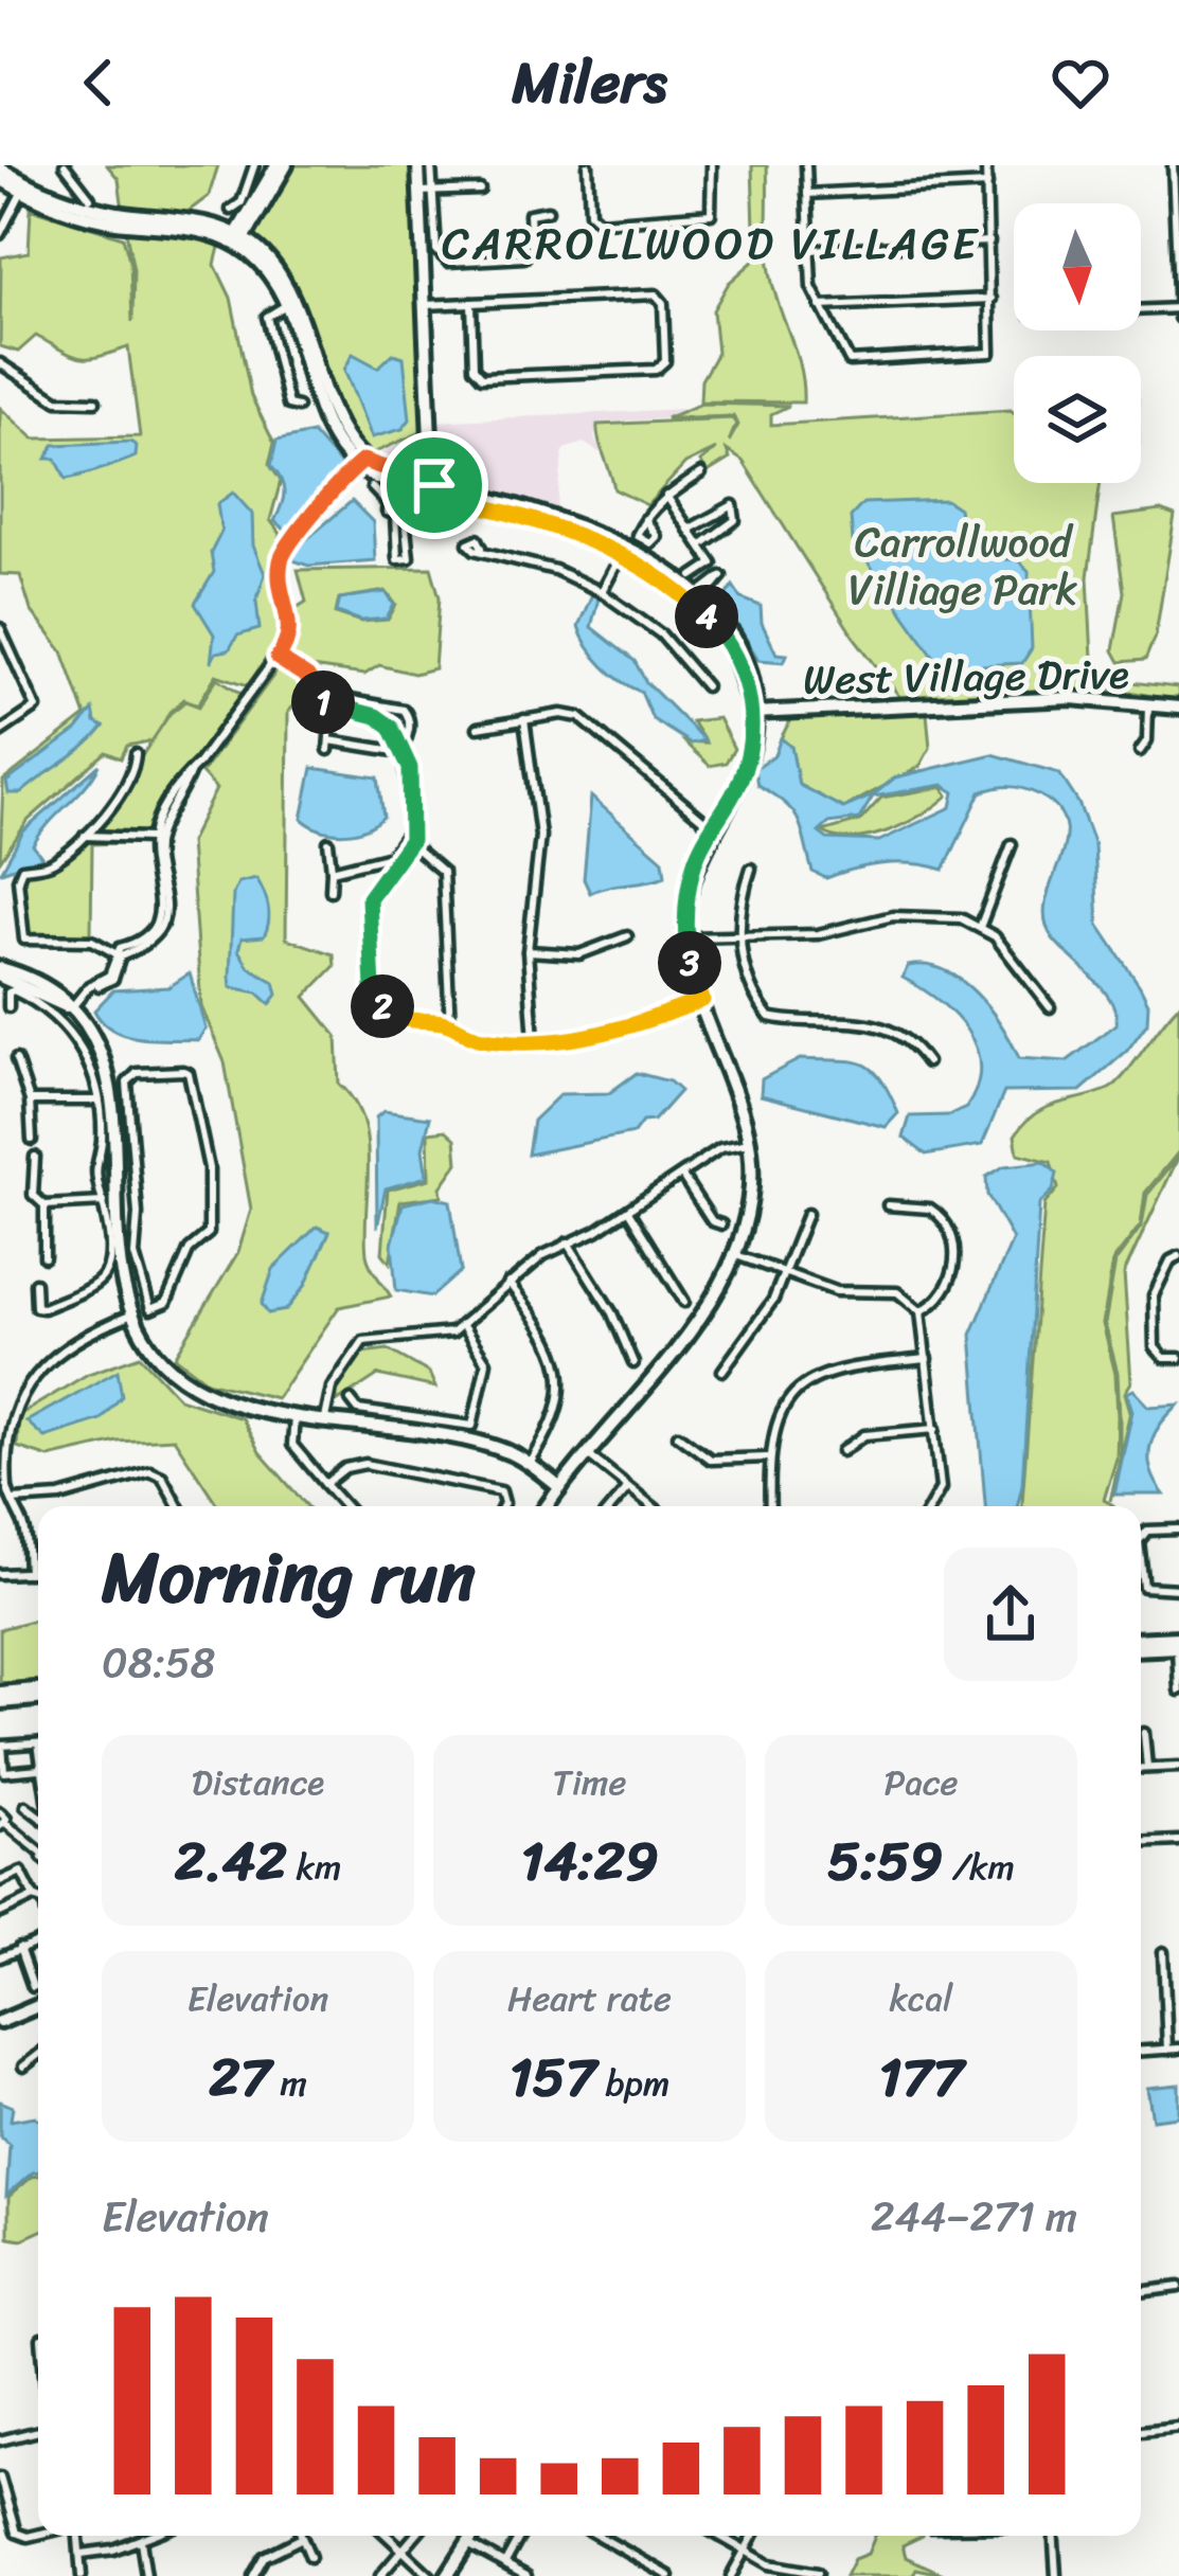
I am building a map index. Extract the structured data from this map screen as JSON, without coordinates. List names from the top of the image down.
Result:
{
  "streets": {
    "street": ["West Village Drive"]
  },
  "districts": ["CARROLLWOOD VILLAGE"],
  "parks": ["Carrollwood Villiage Park"],
  "north": "bottom",
  "page": {
    "header": "Milers",
    "pins": [
      "4",
      "1",
      "3",
      "2"
    ],
    "heading": ["Morning run", "08:58"],
    "stats": [
      ["Distance", "2.42 km"],
      ["Time", "14:29"],
      ["Pace", "5:59 /km"],
      ["Elevation", "27 m"],
      ["Heart rate", "157 bpm"],
      ["kcal", "177"]
    ],
    "chart": ["Elevation", "244–271 m"]
  }
}
